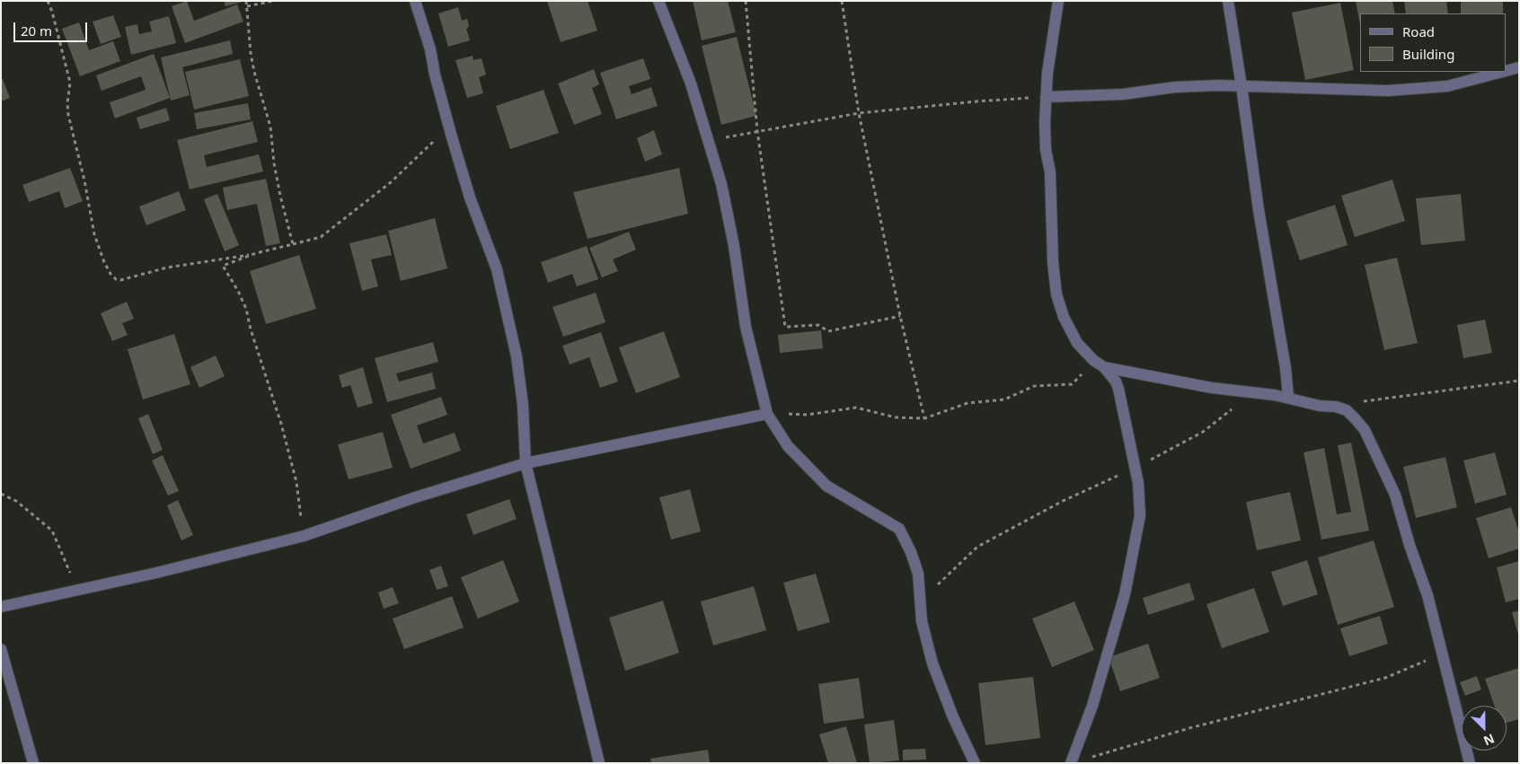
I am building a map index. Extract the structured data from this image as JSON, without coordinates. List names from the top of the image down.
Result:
{
  "legend": ["Road", "Building"],
  "scale_bar": "20 m",
  "north": "bottom right"
}
